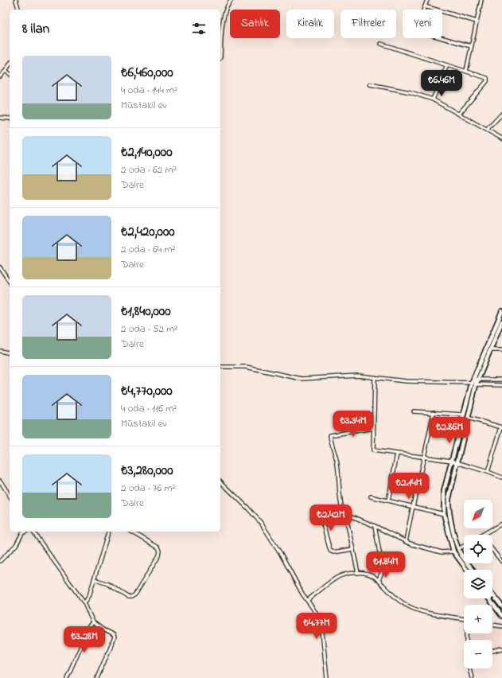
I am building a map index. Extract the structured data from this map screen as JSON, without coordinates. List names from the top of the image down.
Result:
{
  "north": "bottom left",
  "page": {
    "chip": [
      "Satılık",
      "Kiralık",
      "Filtreler",
      "Yeni"
    ],
    "heading": "8 ilan",
    "list": [
      {
        "name": "₺6,460,000",
        "note": "4 oda · 144 m² · Müstakil ev"
      },
      {
        "name": "₺2,140,000",
        "note": "2 oda · 62 m² · Daire"
      },
      {
        "name": "₺2,420,000",
        "note": "2 oda · 64 m² · Daire"
      },
      {
        "name": "₺1,840,000",
        "note": "2 oda · 52 m² · Daire"
      },
      {
        "name": "₺4,770,000",
        "note": "4 oda · 116 m² · Müstakil ev"
      },
      {
        "name": "₺3,280,000",
        "note": "2 oda · 76 m² · Daire"
      }
    ],
    "price": [
      "₺6.46M",
      "₺3.34M",
      "₺2.86M",
      "₺2.14M",
      "₺2.42M",
      "₺1.84M",
      "₺4.77M",
      "₺3.28M"
    ],
    "map_buttons": ["+", "−"]
  }
}
